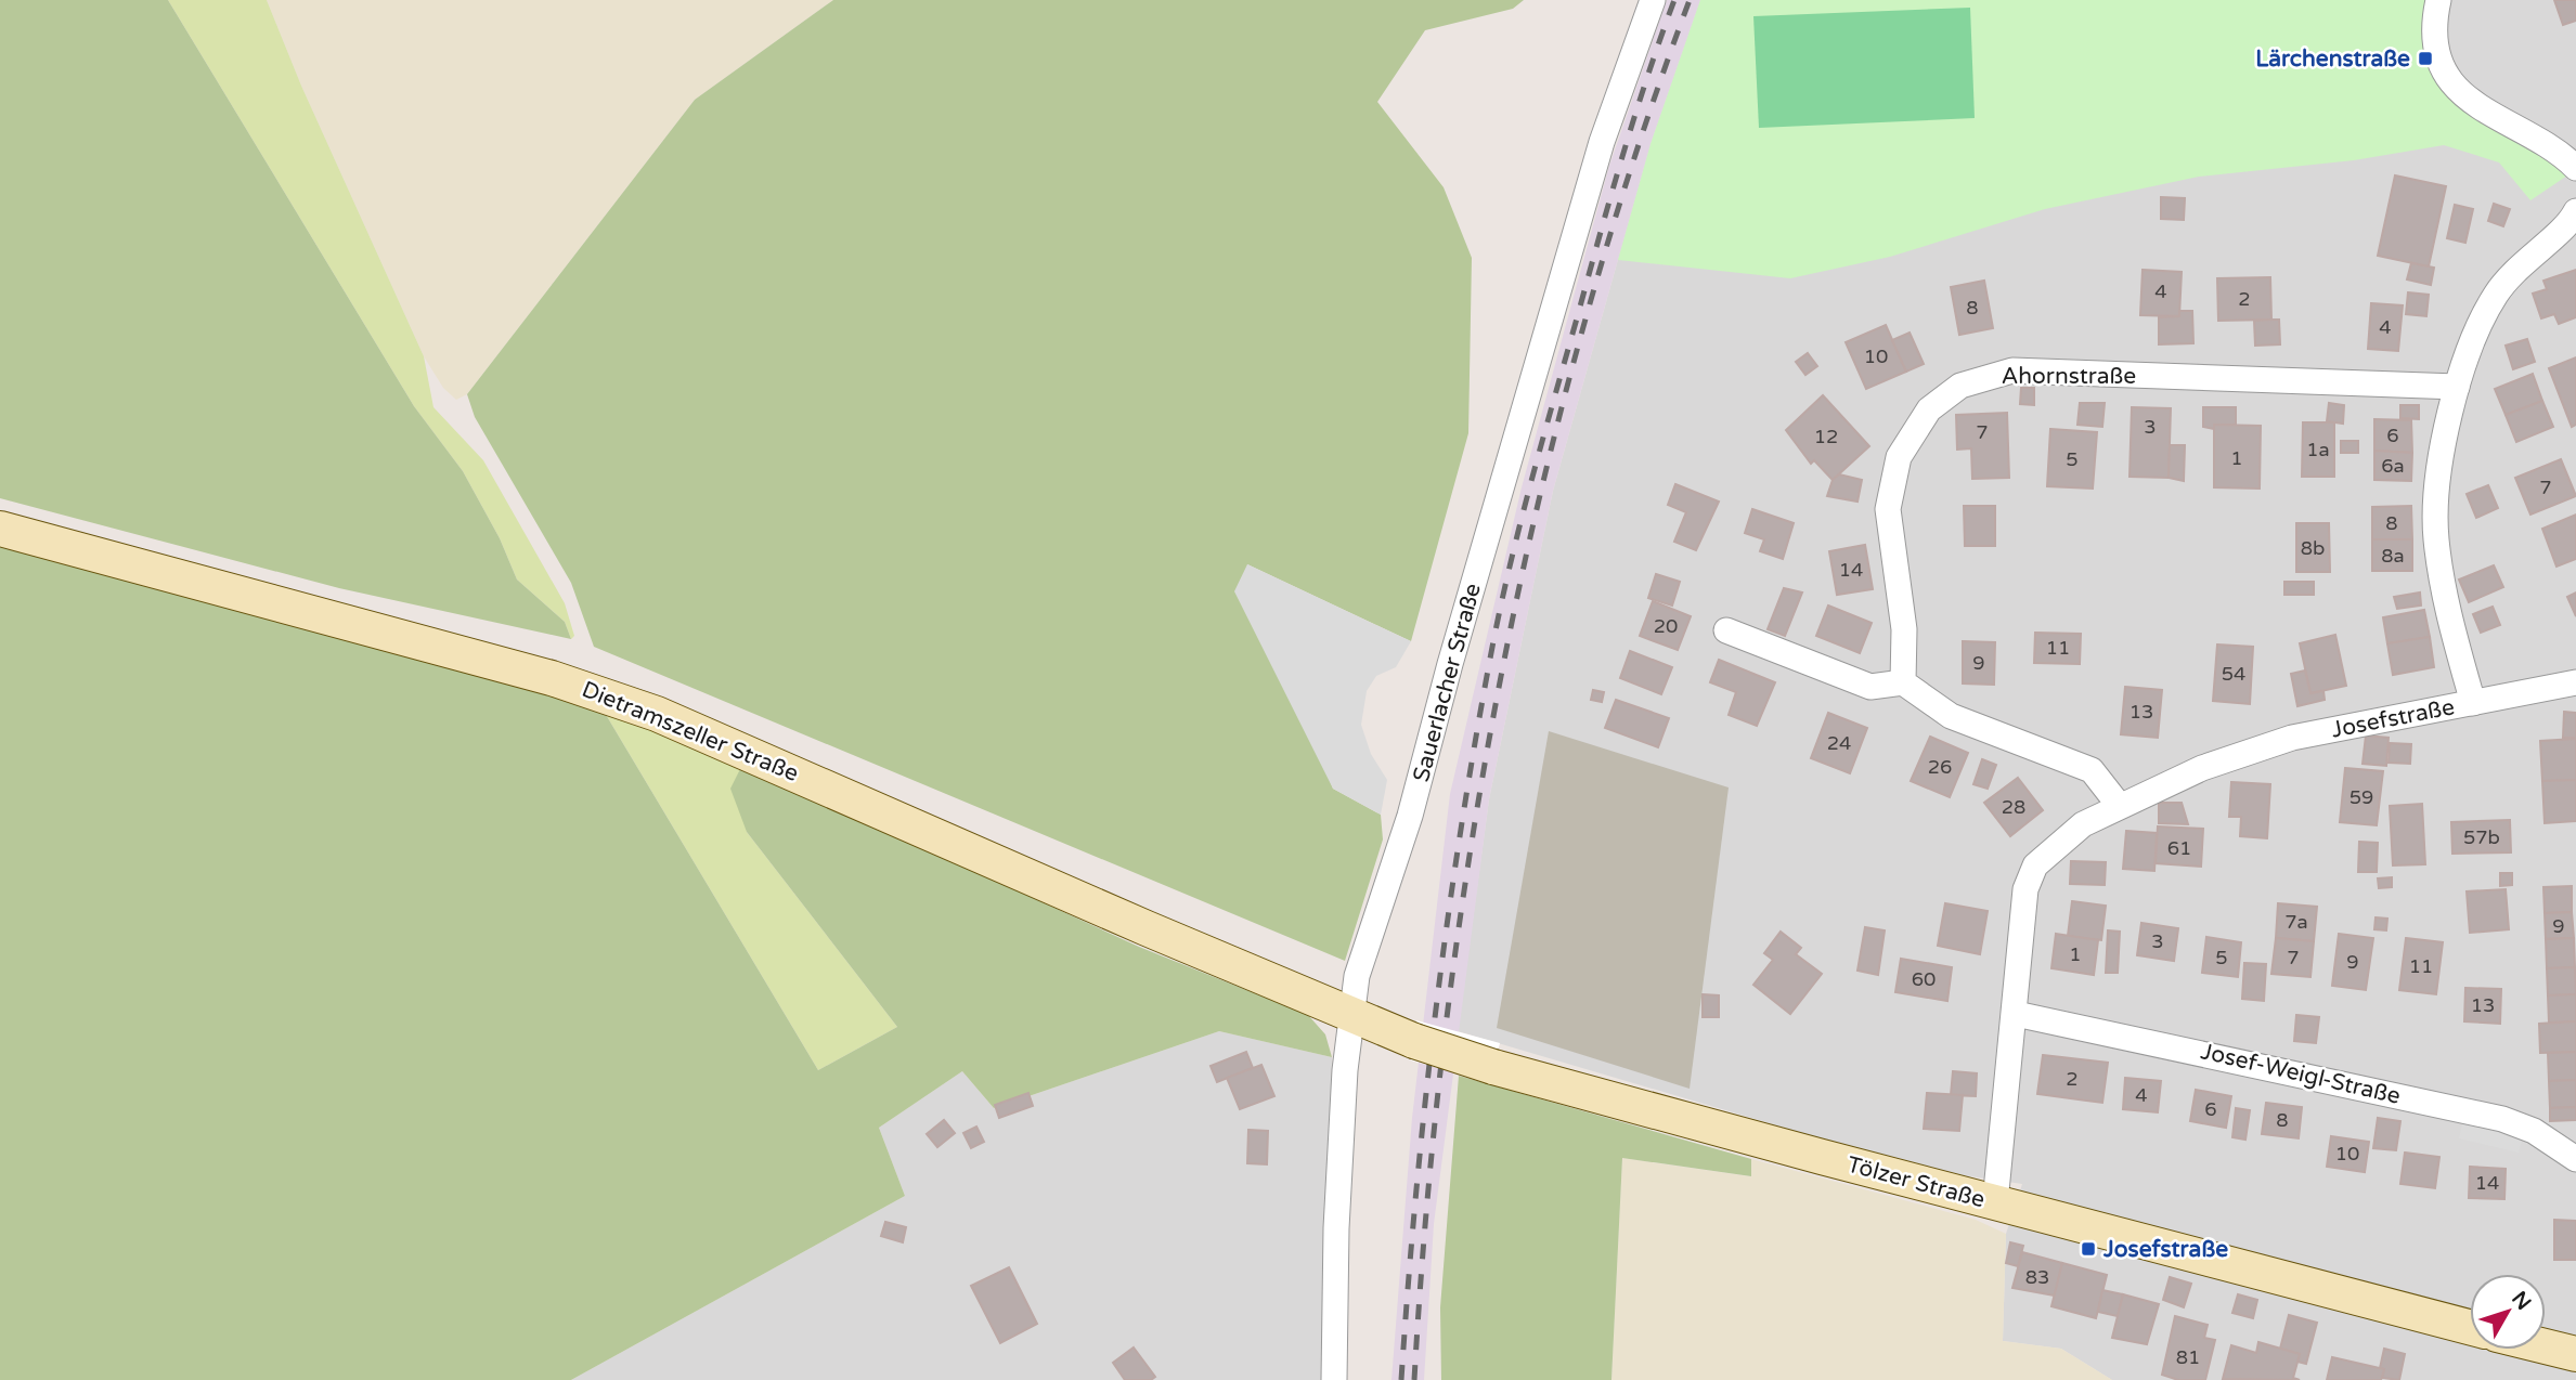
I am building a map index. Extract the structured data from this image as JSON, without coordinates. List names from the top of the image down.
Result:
{
  "streets": {
    "main road": ["Dietramszeller Straße", "Tölzer Straße"],
    "street": [
      "Ahornstraße",
      "Sauerlacher Straße",
      "Josefstraße",
      "Josef-Weigl-Straße"
    ]
  },
  "crossings": [
    ["Sauerlacher Straße", "Dietramszeller Straße"],
    ["Sauerlacher Straße", "Tölzer Straße"],
    ["Josefstraße", "Josef-Weigl-Straße"],
    ["Josefstraße", "Tölzer Straße"],
    ["Dietramszeller Straße", "Tölzer Straße"]
  ],
  "places": {
    "transit": ["Lärchenstraße", "Josefstraße"]
  },
  "house_numbers": [
    "4",
    "2",
    "8",
    "4",
    "10",
    "3",
    "7",
    "6",
    "12",
    "1a",
    "1",
    "5",
    "6a",
    "7",
    "8",
    "8b",
    "8a",
    "14",
    "20",
    "11",
    "9",
    "54",
    "13",
    "24",
    "26",
    "59",
    "28",
    "57b",
    "61",
    "7a",
    "9",
    "3",
    "1",
    "5",
    "7",
    "9",
    "11",
    "60",
    "13",
    "2",
    "4",
    "6",
    "8",
    "10",
    "14",
    "83",
    "81"
  ],
  "north": "top right"
}
